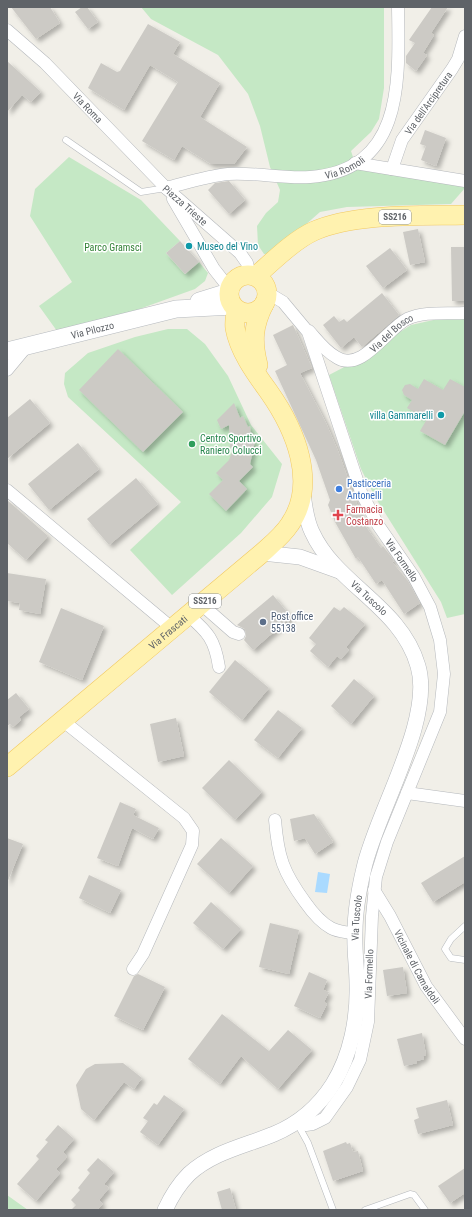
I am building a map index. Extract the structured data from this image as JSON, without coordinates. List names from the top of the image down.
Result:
{
  "streets": {
    "main road": ["SS216", "Via Pilozzo", "Via Frascati"],
    "street": [
      "Via dell'Arcipretura",
      "Via Roma",
      "Via Romoli",
      "Piazza Trieste",
      "Via del Bosco",
      "Via Formello",
      "Via Tuscolo",
      "Vicinale di Camaldoli"
    ]
  },
  "crossings": [
    ["Via Roma", "Via Romoli"],
    ["Via Roma", "Piazza Trieste"],
    ["Via Romoli", "Piazza Trieste"],
    ["Piazza Trieste", "SS216"],
    ["Piazza Trieste", "Via Pilozzo"],
    ["Piazza Trieste", "Via del Bosco"],
    ["Piazza Trieste", "Via Frascati"],
    ["SS216", "Via Pilozzo"],
    ["SS216", "Via del Bosco"],
    ["SS216", "Via Frascati"],
    ["Via Pilozzo", "Via del Bosco"],
    ["Via Pilozzo", "Via Frascati"],
    ["Via del Bosco", "Via Formello"],
    ["Via del Bosco", "Via Frascati"],
    ["Via Formello", "Via Tuscolo"],
    ["Via Formello", "Vicinale di Camaldoli"]
  ],
  "parks": ["Parco Gramsci"],
  "places": {
    "other": [
      "Museo del Vino",
      "villa Gammarelli",
      "Centro Sportivo Raniero Colucci",
      "Pasticceria Antonelli",
      "Post office 55138"
    ],
    "health": ["Farmacia Costanzo"]
  }
}
